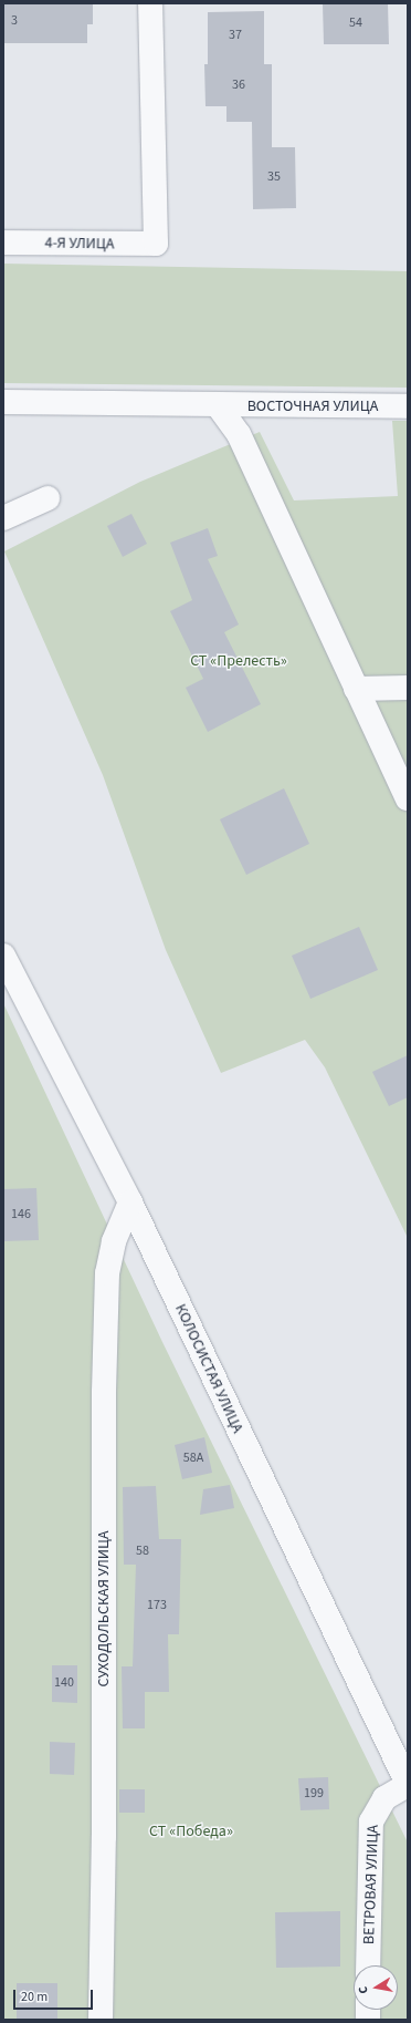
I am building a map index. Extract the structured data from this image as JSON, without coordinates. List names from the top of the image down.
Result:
{
  "streets": {
    "street": [
      "4-Я УЛИЦА",
      "ВОСТОЧНАЯ УЛИЦА",
      "КОЛОСИСТАЯ УЛИЦА",
      "СУХОДОЛЬСКАЯ УЛИЦА",
      "ВЕТРОВАЯ УЛИЦА"
    ]
  },
  "crossings": [
    ["КОЛОСИСТАЯ УЛИЦА", "СУХОДОЛЬСКАЯ УЛИЦА"],
    ["КОЛОСИСТАЯ УЛИЦА", "ВЕТРОВАЯ УЛИЦА"]
  ],
  "parks": ["СТ «Прелесть»", "СТ «Победа»"],
  "house_numbers": [
    "3",
    "54",
    "37",
    "36",
    "35",
    "146",
    "58А",
    "58",
    "173",
    "140",
    "199"
  ],
  "scale_bar": "20 m",
  "north": "left"
}
